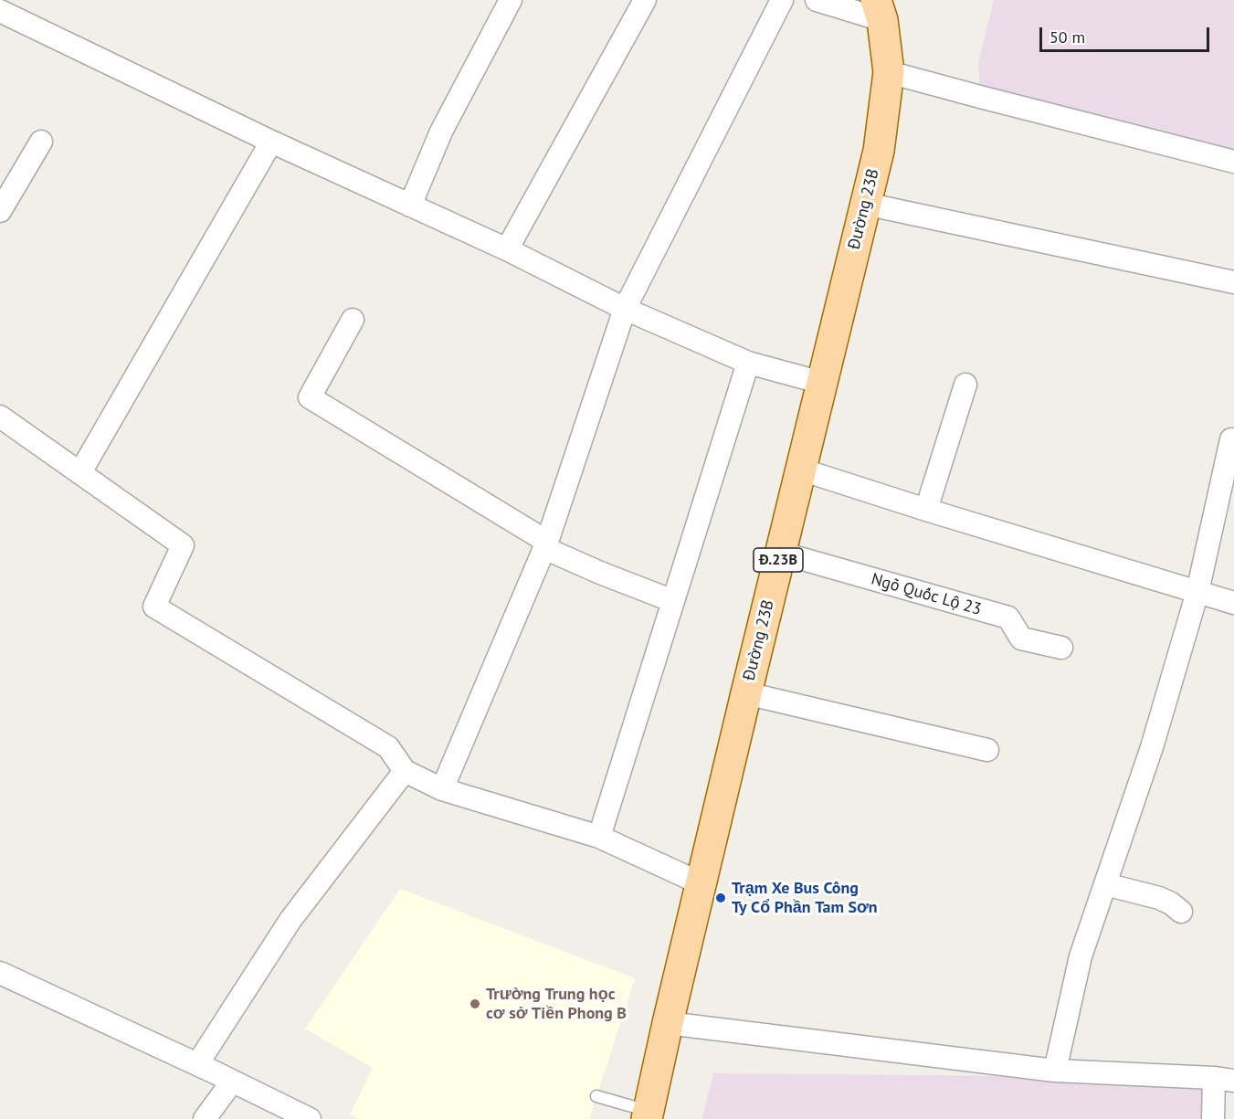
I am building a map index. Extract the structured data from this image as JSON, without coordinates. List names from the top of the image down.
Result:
{
  "streets": {
    "main road": ["Đường 23B", "Đ.23B"],
    "street": ["Ngõ Quốc Lộ 23"]
  },
  "crossings": [
    ["Đường 23B", "Ngõ Quốc Lộ 23"]
  ],
  "places": ["Trạm Xe Bus Công Ty Cổ Phần Tam Sơn", "Trường Trung học cơ sở Tiền Phong B"],
  "scale_bar": "50 m"
}
